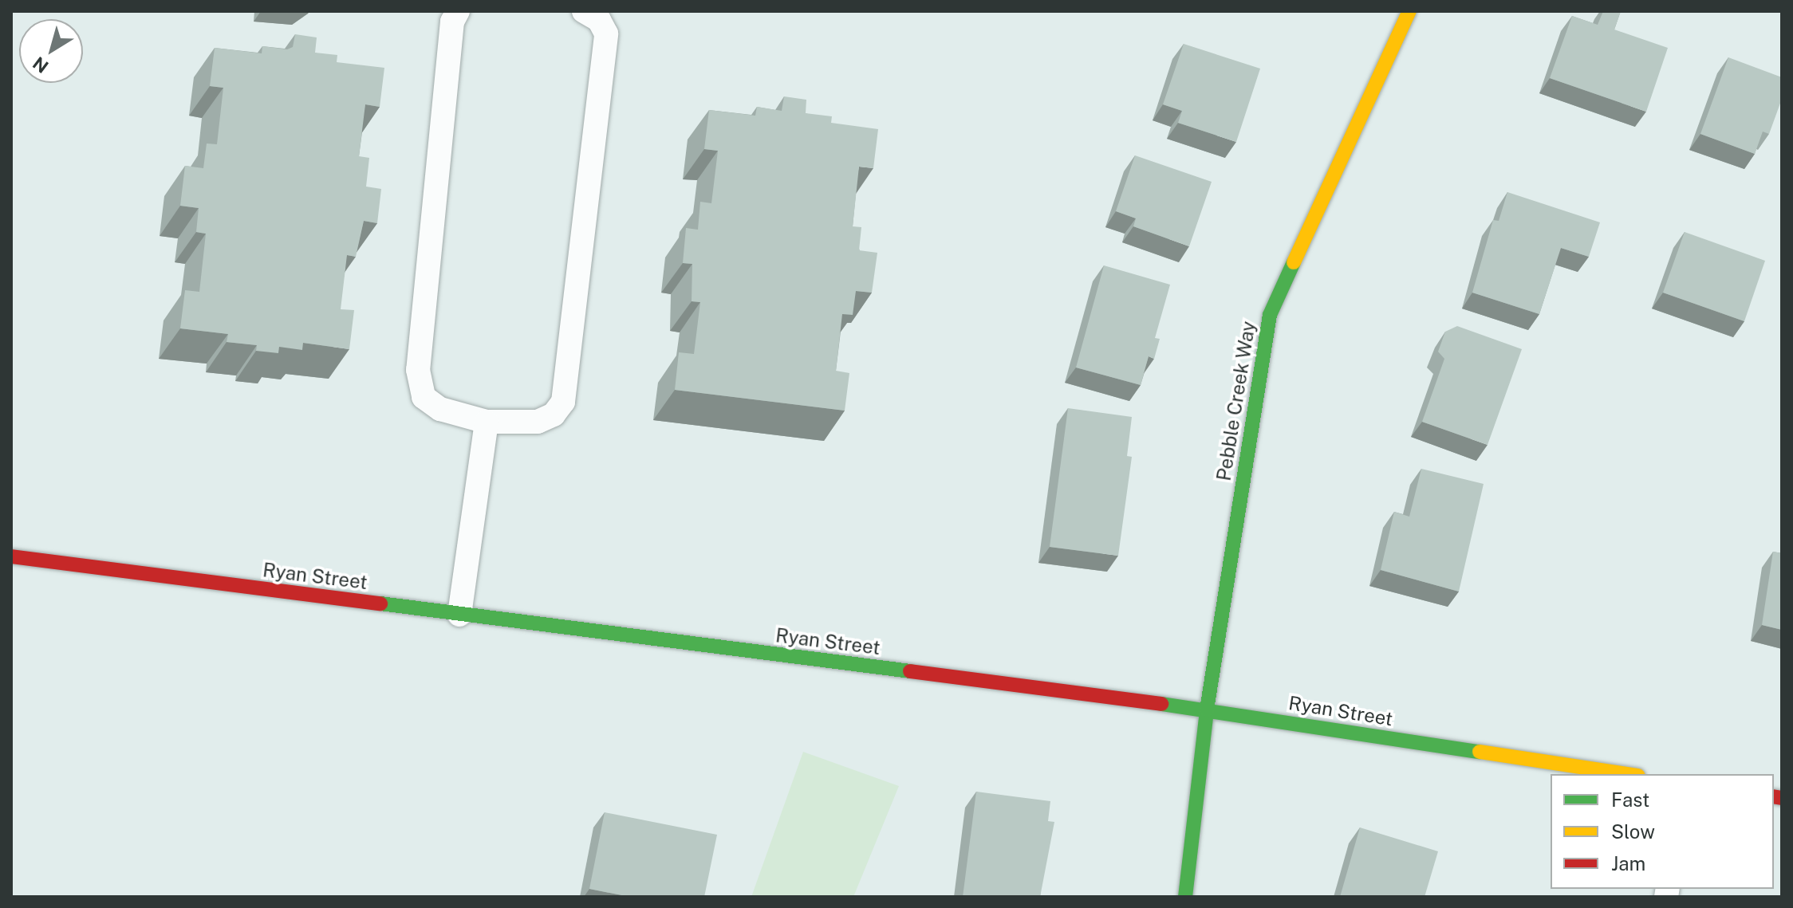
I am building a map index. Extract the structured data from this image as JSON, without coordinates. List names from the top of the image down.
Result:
{
  "streets": {
    "street": ["Pebble Creek Way", "Ryan Street"]
  },
  "crossings": [
    ["Pebble Creek Way", "Ryan Street"]
  ],
  "legend": ["Fast", "Slow", "Jam"],
  "north": "bottom left"
}
